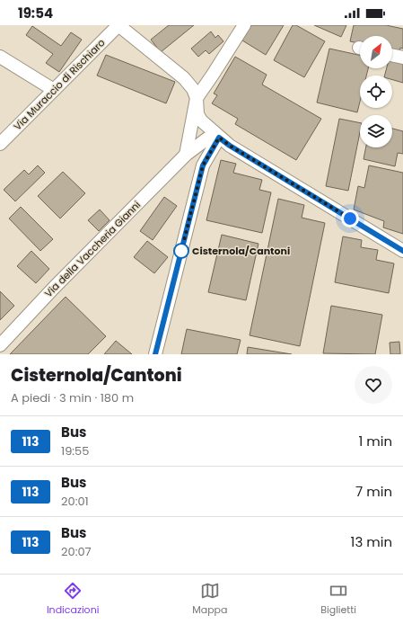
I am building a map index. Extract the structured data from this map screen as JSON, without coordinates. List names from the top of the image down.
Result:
{
  "streets": {
    "street": ["Via Muraccio di Rischiaro", "Via della Vaccheria Gianni"]
  },
  "places": ["Cisternola/Cantoni"],
  "lines": ["bus line 113"],
  "north": "top right",
  "page": {
    "status": "19:54",
    "heading": ["Cisternola/Cantoni", "A piedi · 3 min · 180 m"],
    "list": [
      {
        "mark": "113",
        "name": "Bus",
        "note": "19:55",
        "value": "1 min"
      },
      {
        "mark": "113",
        "name": "Bus",
        "note": "20:01",
        "value": "7 min"
      },
      {
        "mark": "113",
        "name": "Bus",
        "note": "20:07",
        "value": "13 min"
      }
    ],
    "tabs": ["Indicazioni", "Mappa", "Biglietti"]
  }
}
